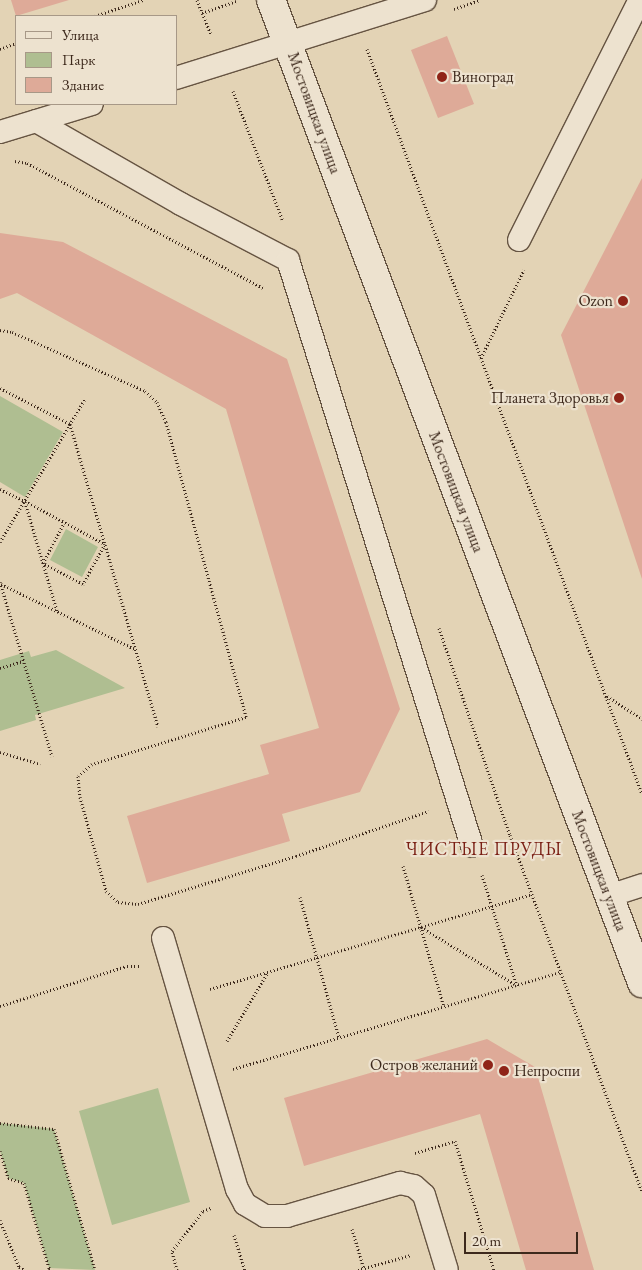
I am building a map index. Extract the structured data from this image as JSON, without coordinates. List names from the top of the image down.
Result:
{
  "streets": {
    "street": ["Мостовицкая улица"]
  },
  "districts": ["ЧИСТЫЕ ПРУДЫ"],
  "places": [
    "Виноград",
    "Ozon",
    "Планета Здоровья",
    "Остров желаний",
    "Непроспи"
  ],
  "legend": ["Улица", "Парк", "Здание"],
  "scale_bar": "20 m"
}
